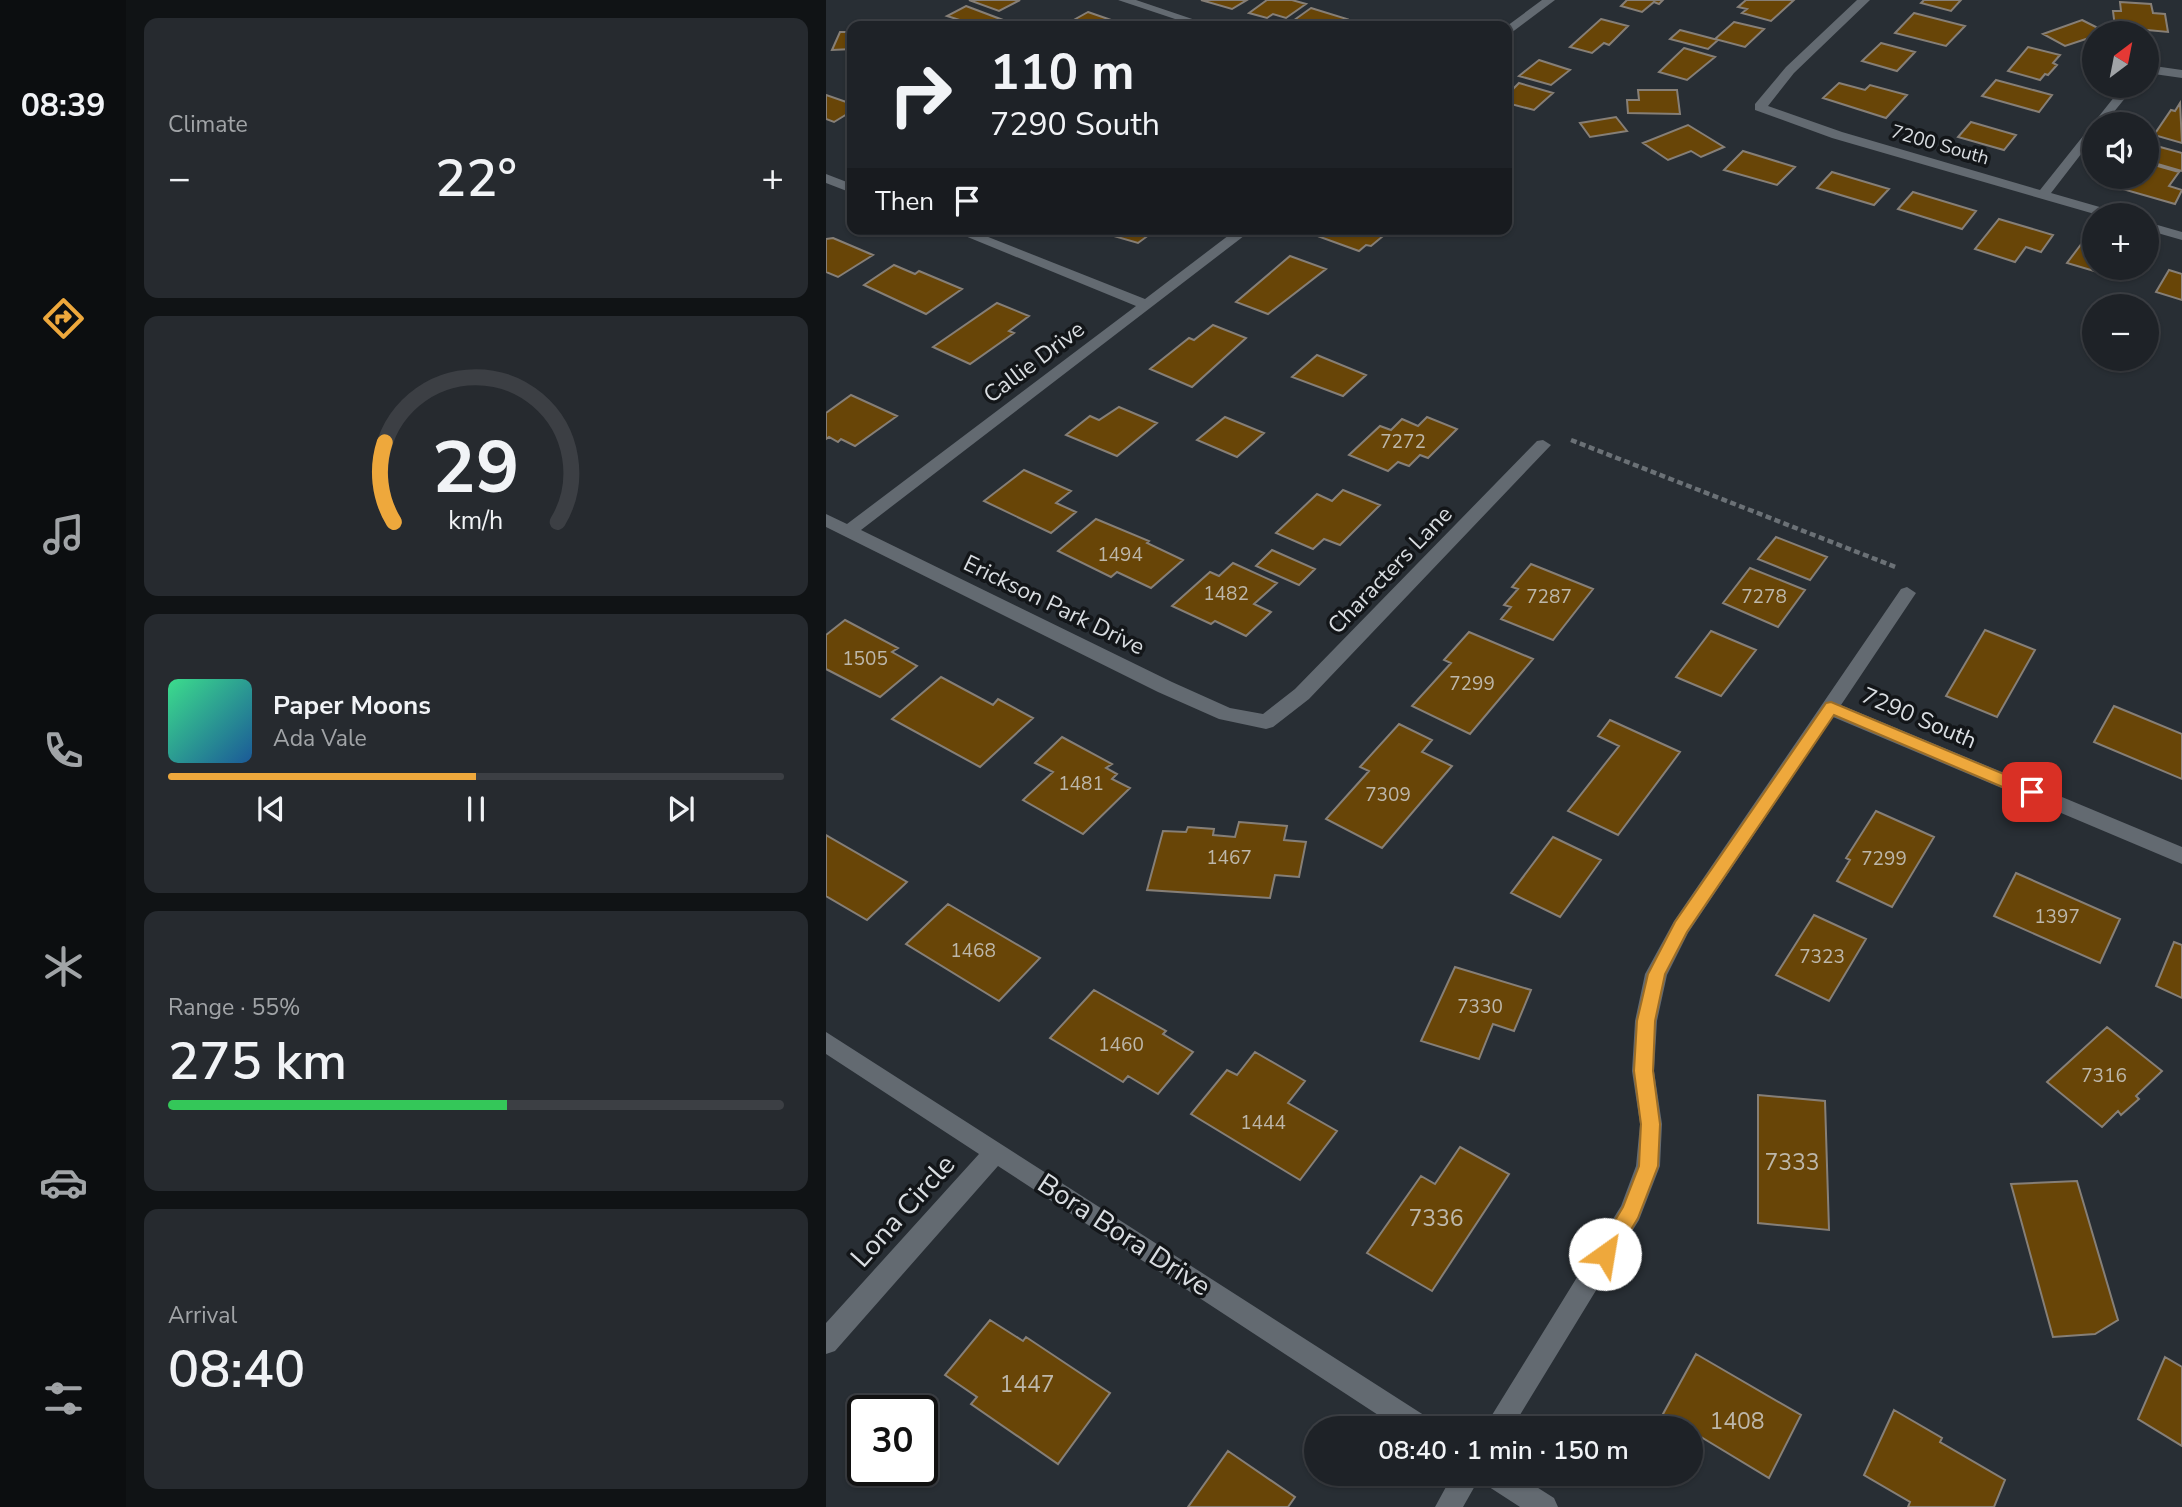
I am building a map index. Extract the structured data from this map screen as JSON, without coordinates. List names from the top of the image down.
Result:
{
  "streets": {
    "street": [
      "7200 South",
      "Callie Drive",
      "Characters Lane",
      "Erickson Park Drive",
      "7290 South",
      "Lona Circle",
      "Bora Bora Drive"
    ]
  },
  "crossings": [
    ["Callie Drive", "Erickson Park Drive"],
    ["Characters Lane", "Erickson Park Drive"],
    ["Lona Circle", "Bora Bora Drive"]
  ],
  "house_numbers": [
    "7272",
    "1494",
    "1482",
    "7287",
    "7278",
    "1505",
    "7299",
    "1481",
    "7309",
    "1467",
    "7299",
    "1397",
    "1468",
    "7323",
    "7330",
    "1460",
    "7316",
    "1444",
    "7333",
    "7336",
    "1447",
    "1408"
  ],
  "north": "top right",
  "page": {
    "tabs": "08:39",
    "tile": [
      "Climate",
      ["Range · 55%", "275 km"],
      ["Arrival", "08:40"]
    ],
    "map_buttons": ["+", "−"],
    "turn": ["110 m", "7290 South"],
    "heat": ["−", "22°", "+"],
    "then": "Then",
    "song": ["Paper Moons", "Ada Vale"],
    "limit": "30",
    "trip": "08:40 · 1 min · 150 m",
    "gauge": ["29", "km/h"]
  }
}
